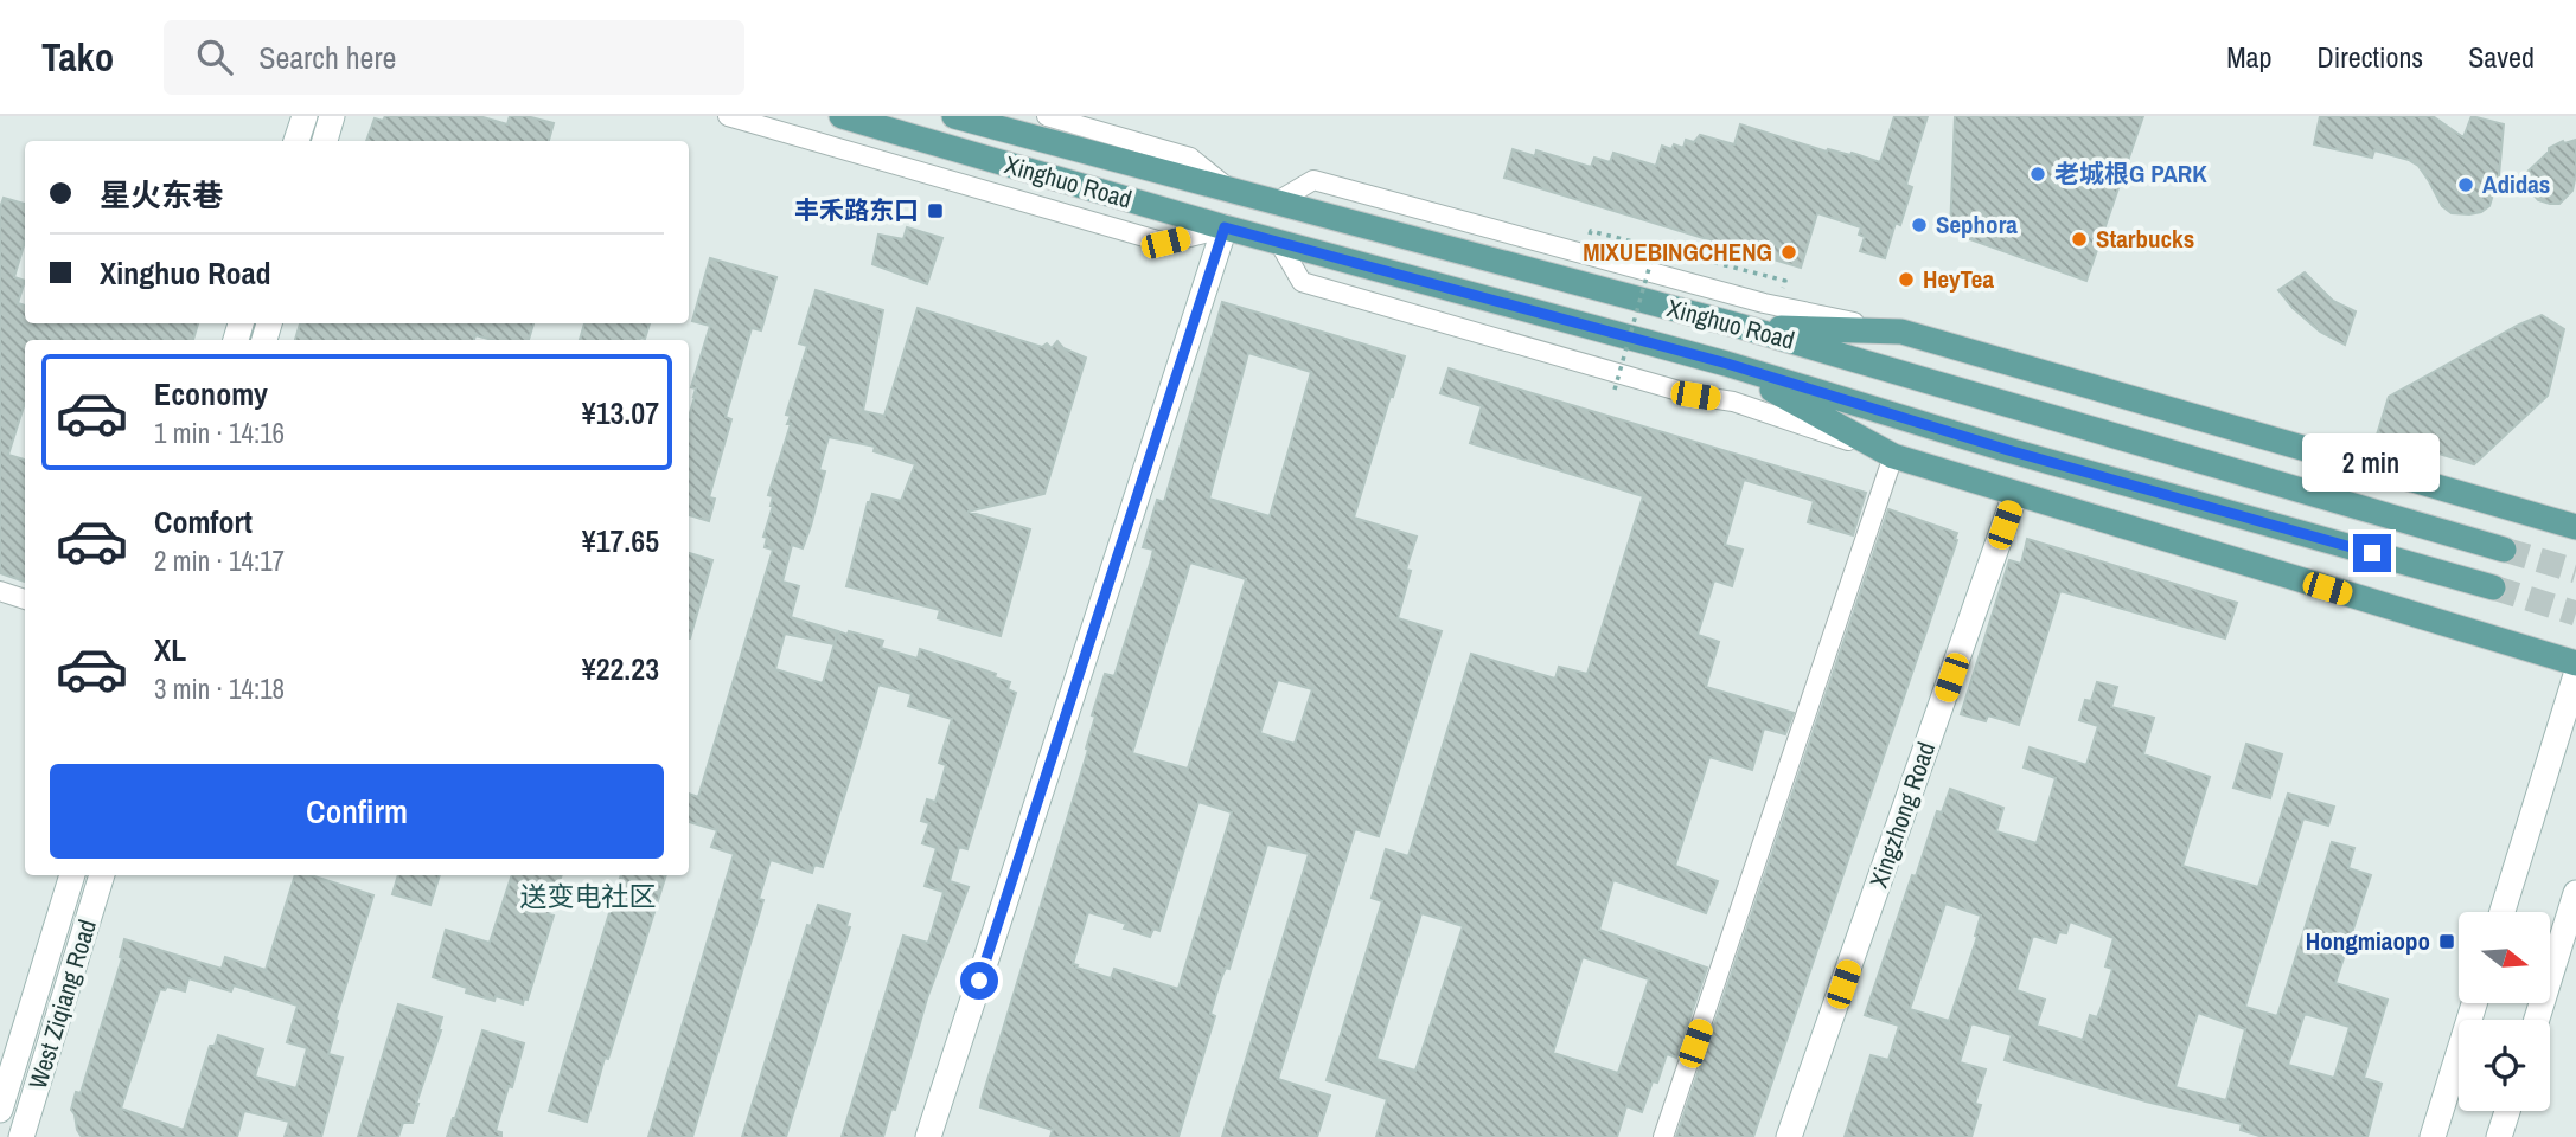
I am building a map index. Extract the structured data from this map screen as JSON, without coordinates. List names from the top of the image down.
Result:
{
  "streets": {
    "main road": ["Xinghuo Road"],
    "street": ["Xingzhong Road", "West Ziqiang Road"]
  },
  "districts": ["送变电社区"],
  "places": {
    "other": [
      "老城根G PARK",
      "Adidas",
      "Sephora",
      "Starbucks",
      "MIXUEBINGCHENG",
      "HeyTea"
    ],
    "transit": ["丰禾路东口", "Hongmiaopo"]
  },
  "north": "right",
  "page": {
    "header": "Tako",
    "search": "Search here",
    "nav": ["Map", "Directions", "Saved"],
    "banner": ["星火东巷", "Xinghuo Road"],
    "list": [
      {
        "name": "Economy",
        "note": "1 min · 14:16",
        "value": "¥13.07"
      },
      {
        "name": "Comfort",
        "note": "2 min · 14:17",
        "value": "¥17.65"
      },
      {
        "name": "XL",
        "note": "3 min · 14:18",
        "value": "¥22.23"
      }
    ],
    "bubble": "2 min",
    "buttons": "Confirm"
  }
}
